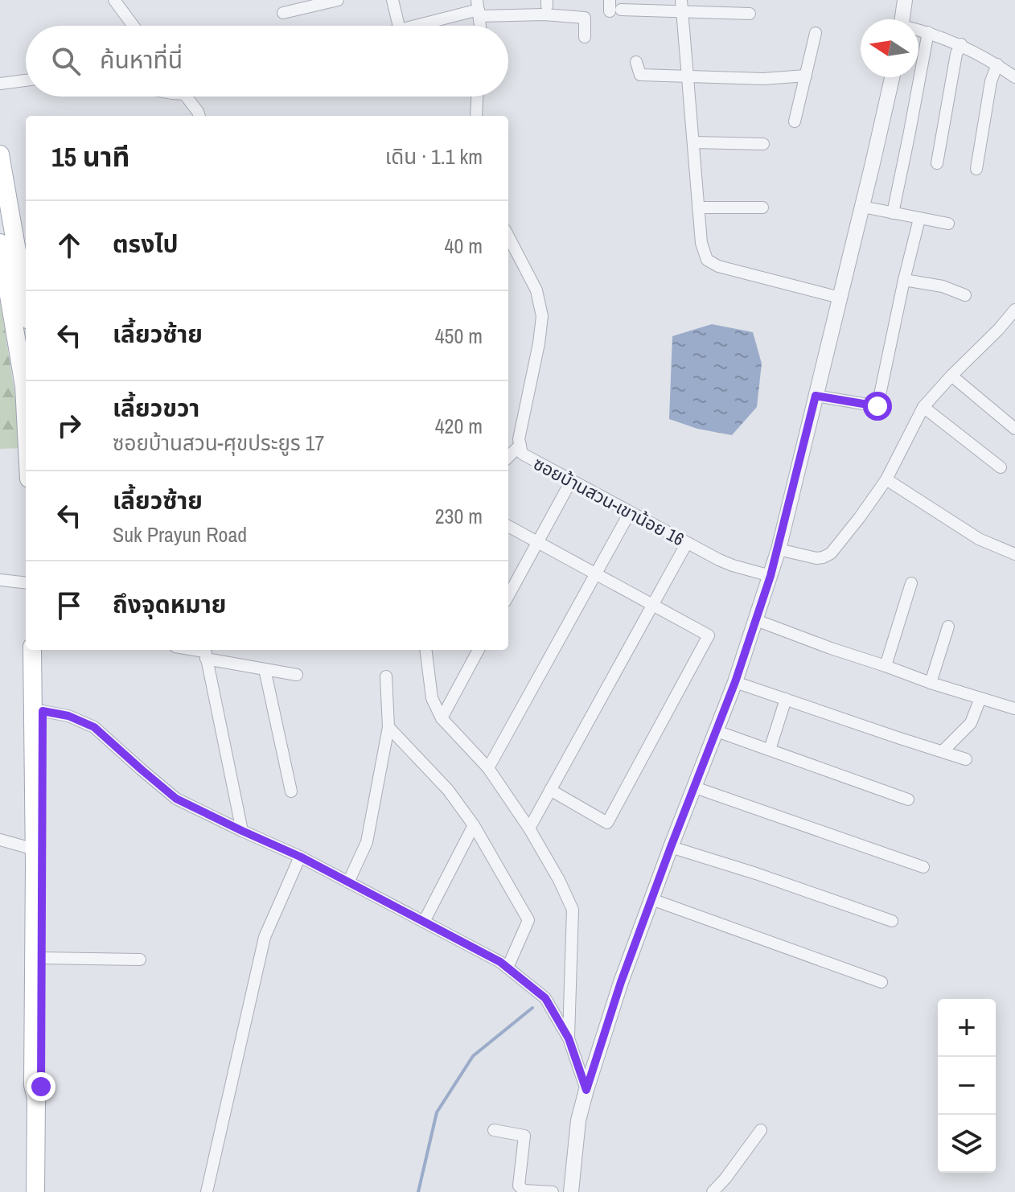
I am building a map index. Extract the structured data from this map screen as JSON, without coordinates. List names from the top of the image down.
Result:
{
  "streets": {
    "street": ["ซอยบ้านสวน-เขาน้อย 16"]
  },
  "north": "left",
  "page": {
    "search": "ค้นหาที่นี่",
    "heading": ["15 นาที", "เดิน · 1.1 km"],
    "list": [
      ["ตรงไป", "40 m"],
      ["เลี้ยวซ้าย", "450 m"],
      ["เลี้ยวขวา", "ซอยบ้านสวน-ศุขประยูร 17", "420 m"],
      ["เลี้ยวซ้าย", "Suk Prayun Road", "230 m"],
      "ถึงจุดหมาย"
    ],
    "map_buttons": ["+", "−"]
  }
}
